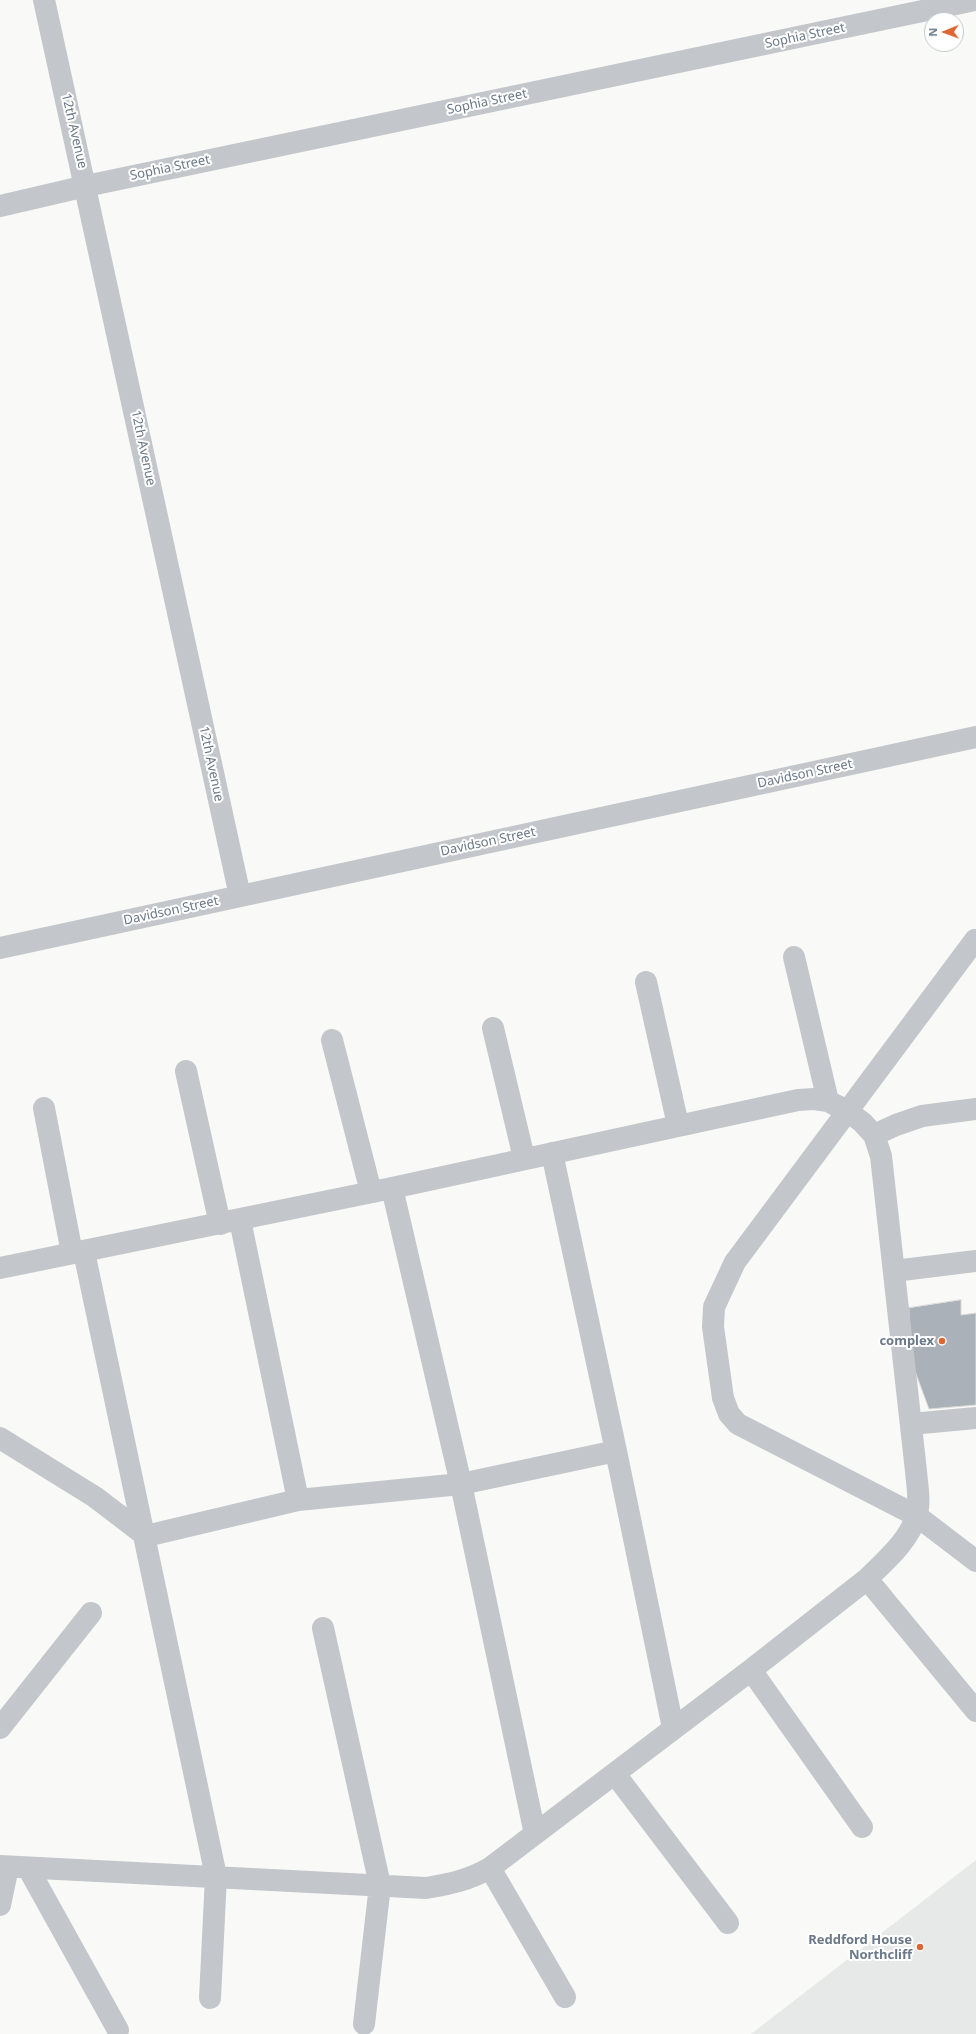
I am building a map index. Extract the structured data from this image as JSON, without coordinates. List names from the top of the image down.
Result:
{
  "streets": {
    "street": ["Sophia Street", "12th Avenue", "Davidson Street"]
  },
  "crossings": [
    ["Sophia Street", "12th Avenue"],
    ["12th Avenue", "Davidson Street"]
  ],
  "places": ["complex", "Reddford House Northcliff"],
  "north": "left"
}
